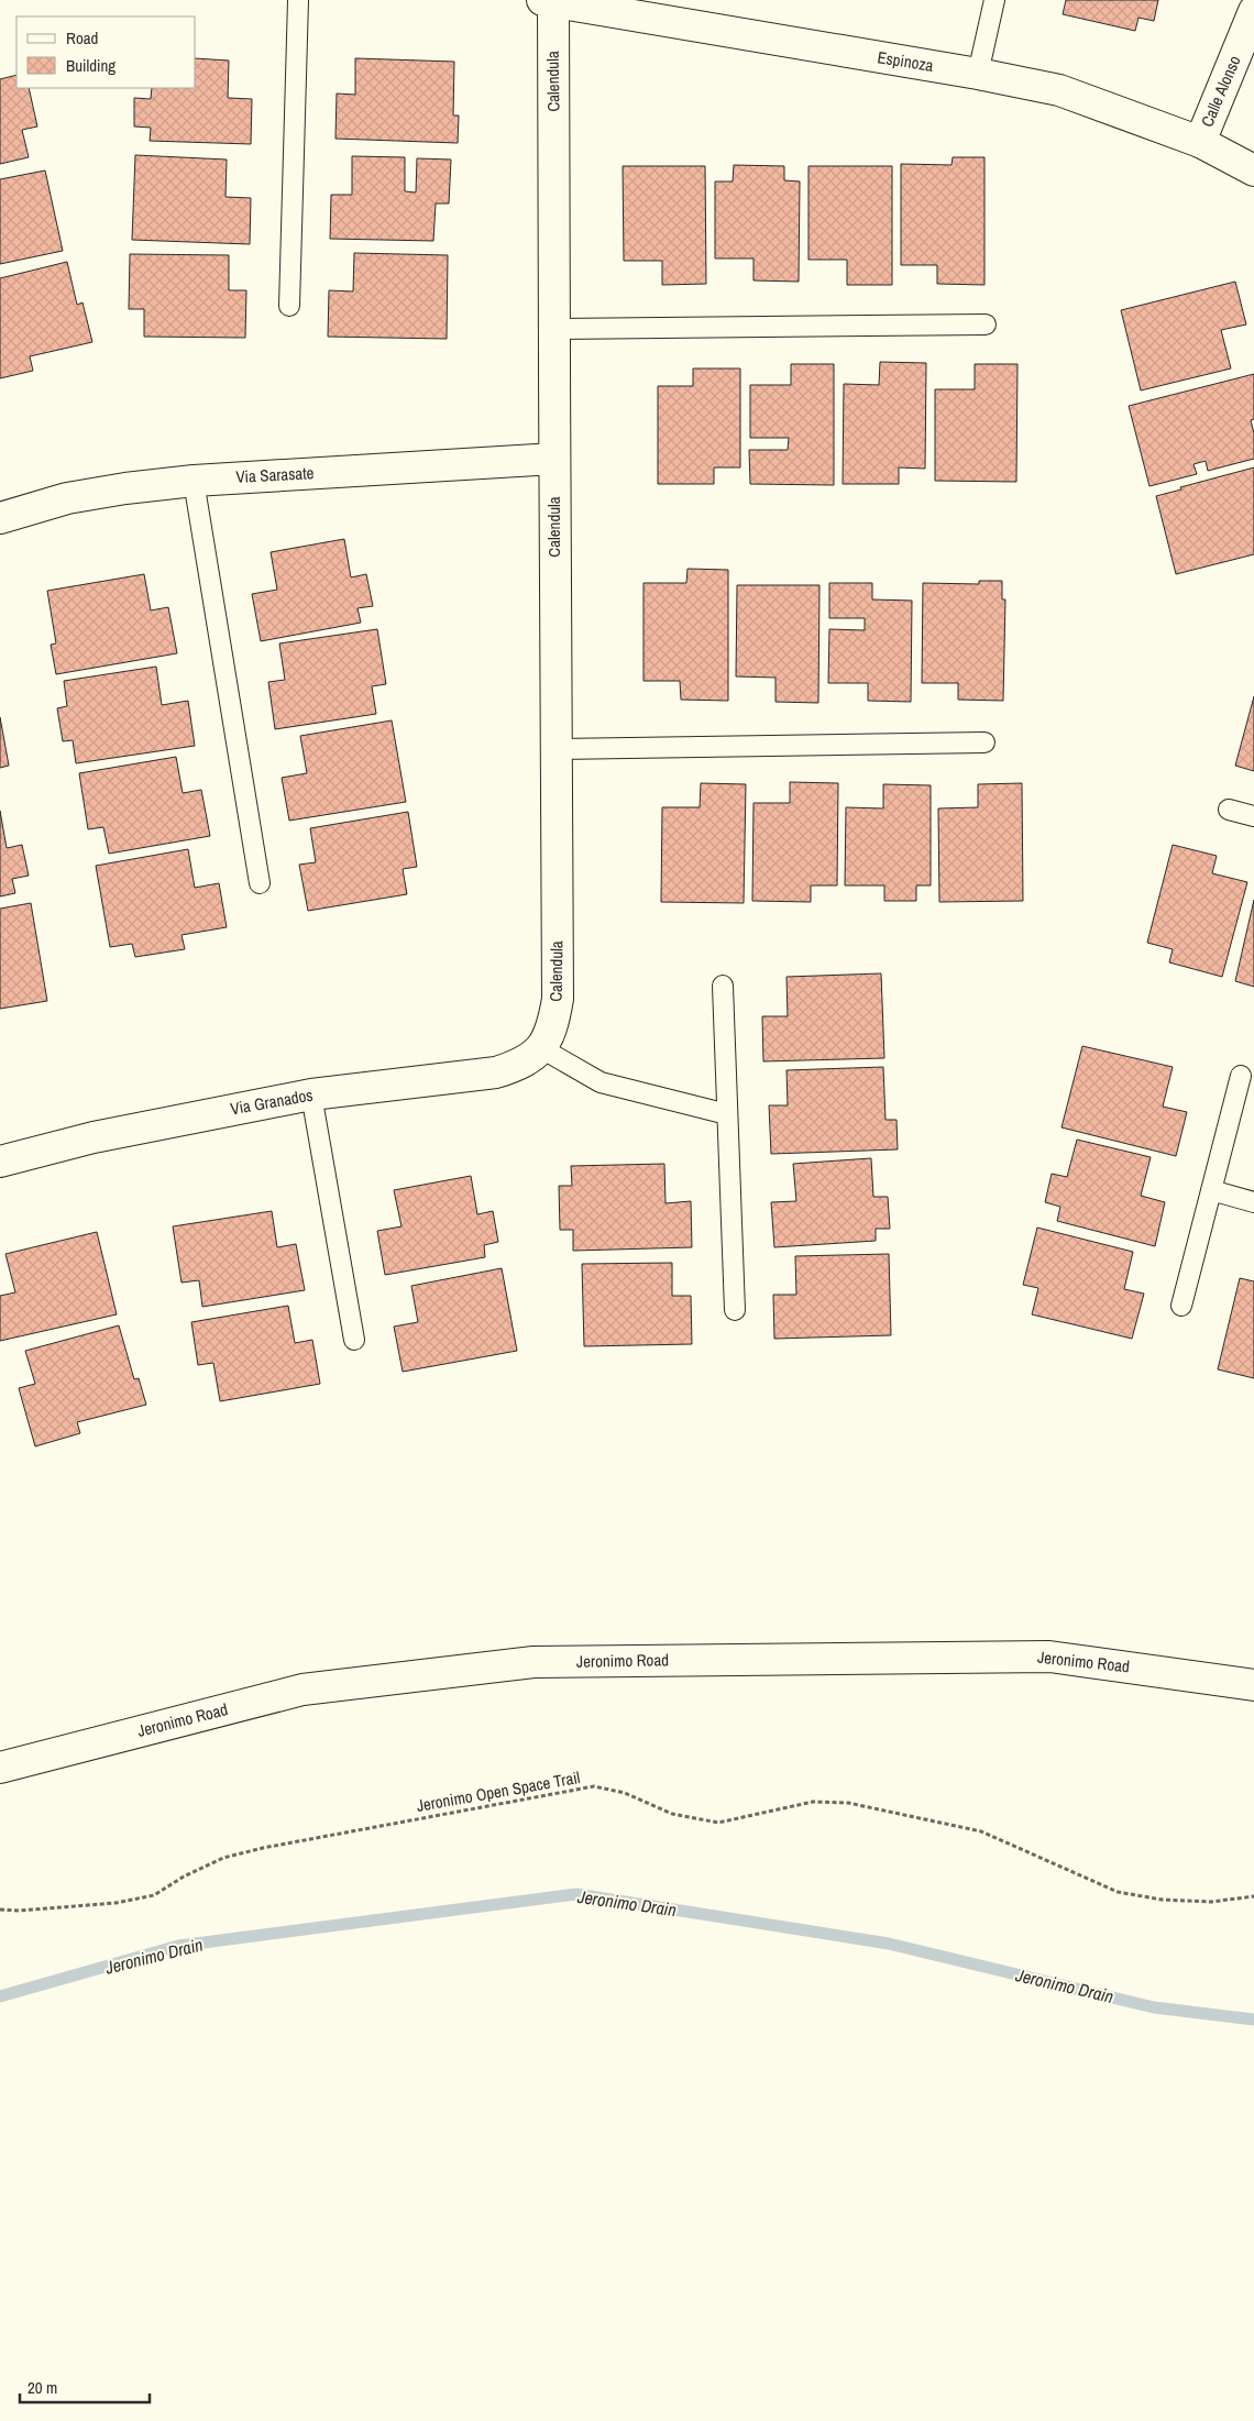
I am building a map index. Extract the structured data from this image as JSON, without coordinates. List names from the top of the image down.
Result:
{
  "streets": {
    "street": [
      "Espinoza",
      "Calendula",
      "Calle Alonso",
      "Via Sarasate",
      "Via Granados",
      "Jeronimo Road"
    ],
    "path": ["Jeronimo Open Space Trail"]
  },
  "crossings": [
    ["Espinoza", "Calendula"],
    ["Espinoza", "Calle Alonso"],
    ["Calendula", "Via Sarasate"],
    ["Calendula", "Via Granados"]
  ],
  "water": ["Jeronimo Drain"],
  "legend": ["Road", "Building"],
  "scale_bar": "20 m"
}
